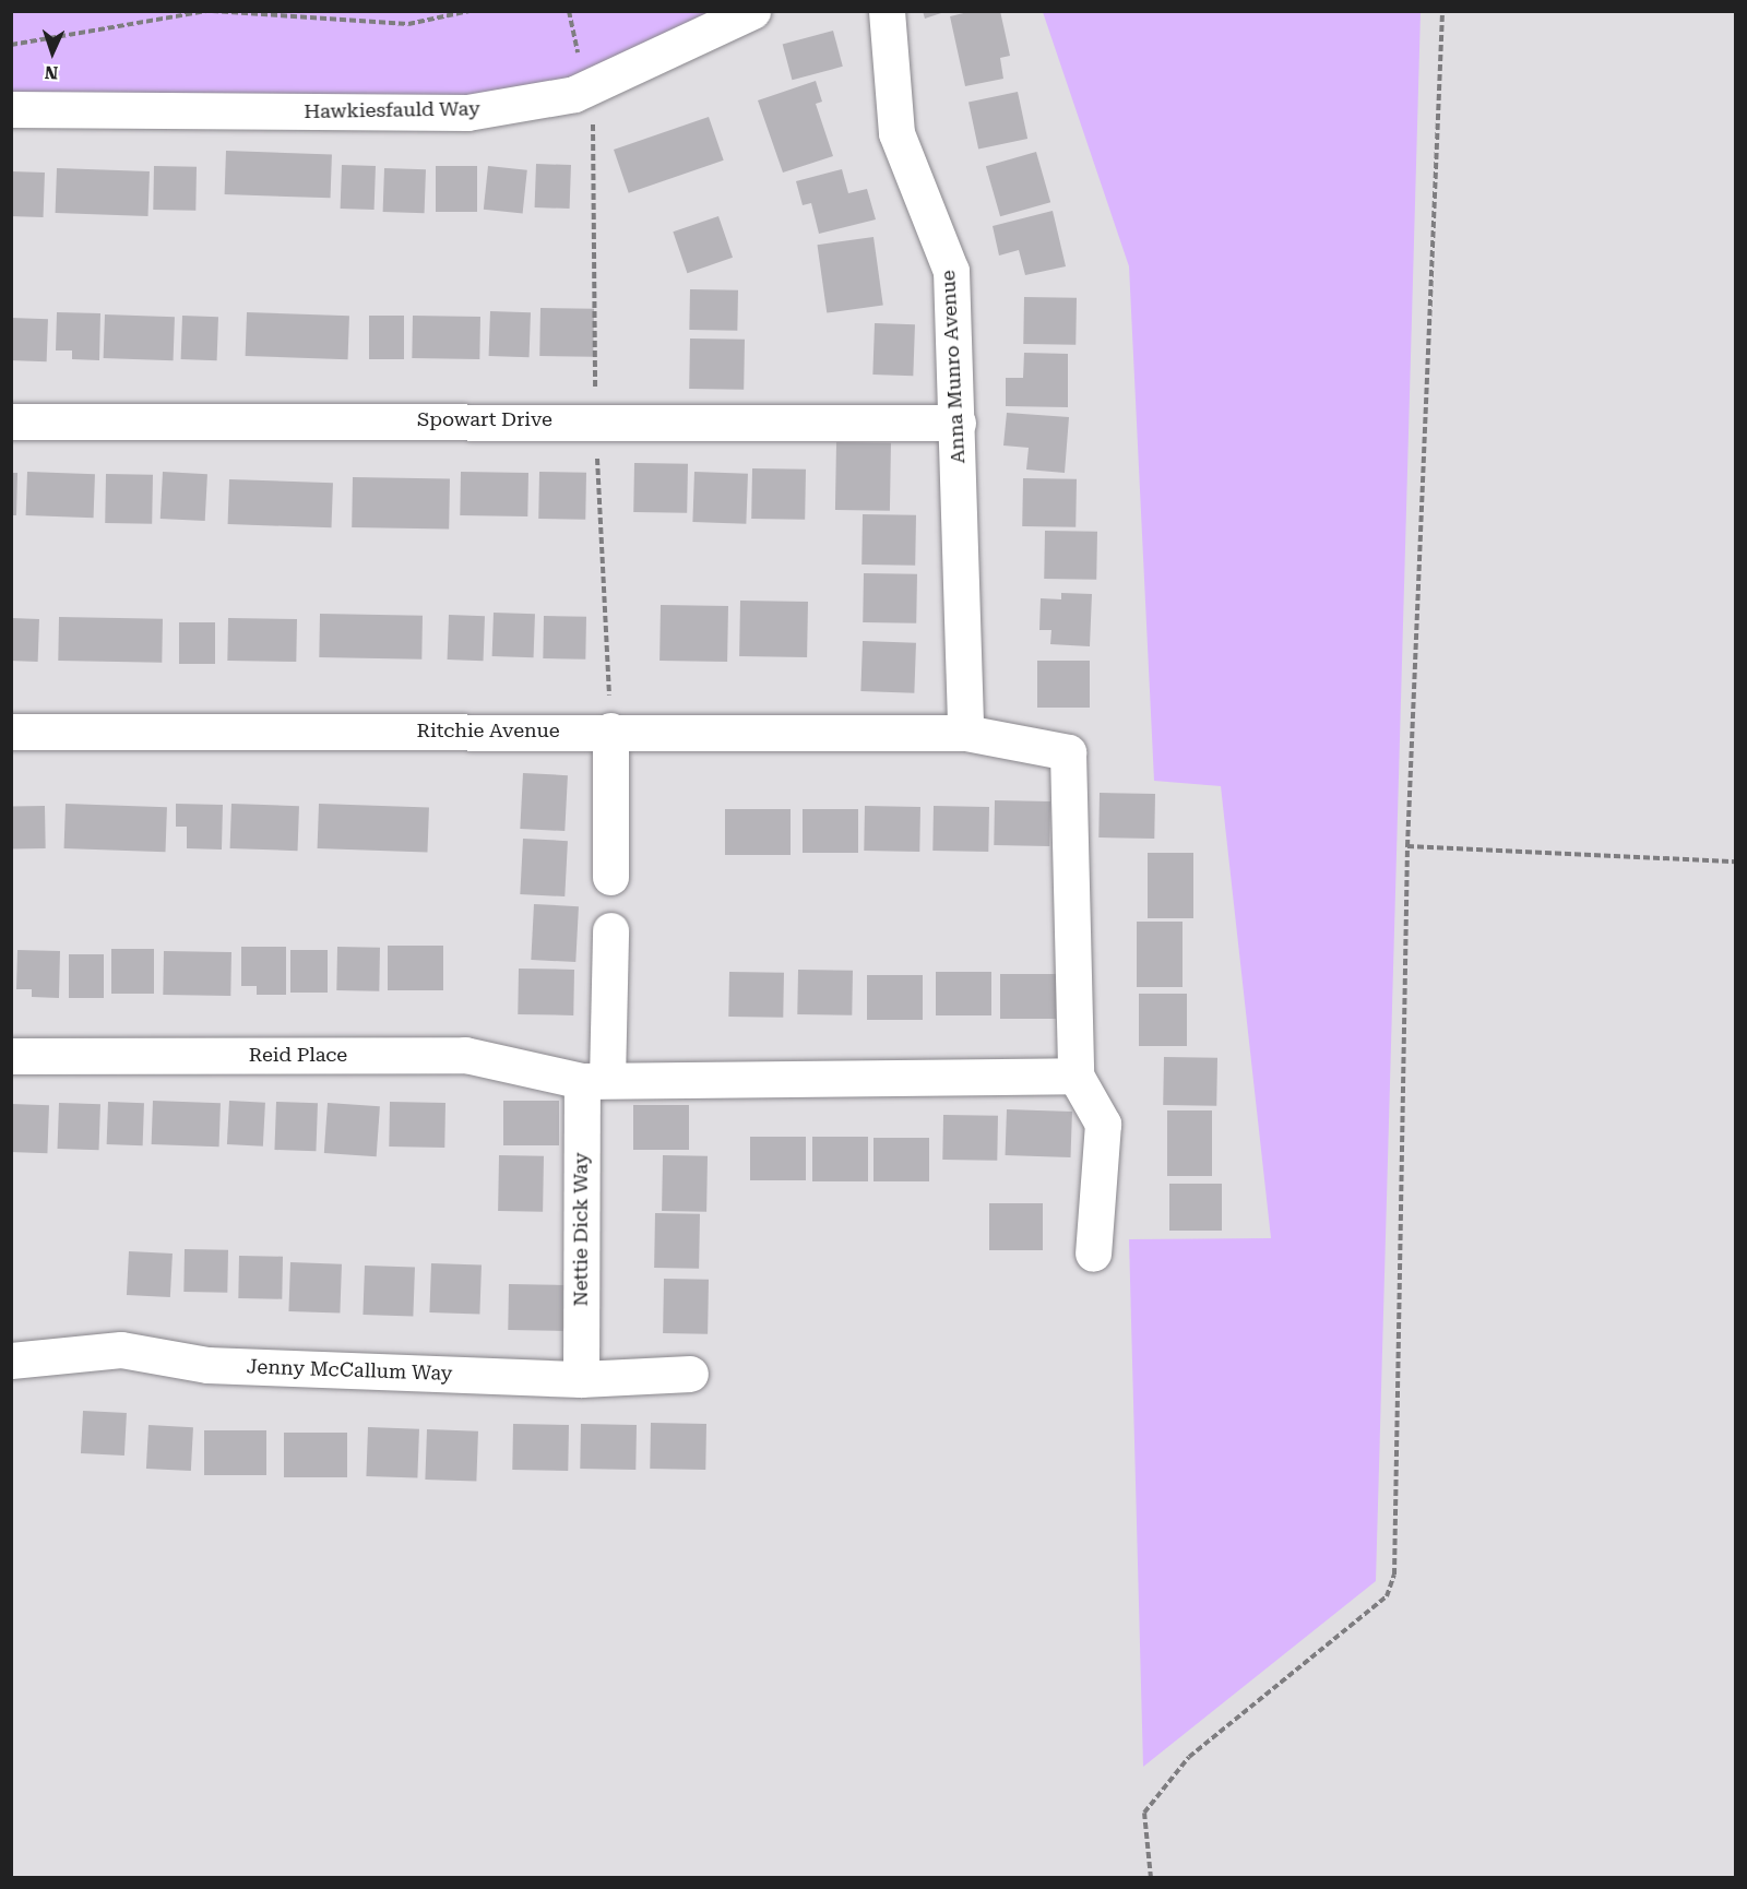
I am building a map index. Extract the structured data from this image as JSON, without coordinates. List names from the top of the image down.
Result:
{
  "streets": {
    "street": [
      "Hawkiesfauld Way",
      "Anna Munro Avenue",
      "Spowart Drive",
      "Ritchie Avenue",
      "Reid Place",
      "Nettie Dick Way",
      "Jenny McCallum Way"
    ]
  },
  "crossings": [
    ["Anna Munro Avenue", "Spowart Drive"],
    ["Anna Munro Avenue", "Ritchie Avenue"],
    ["Ritchie Avenue", "Reid Place"],
    ["Reid Place", "Nettie Dick Way"],
    ["Nettie Dick Way", "Jenny McCallum Way"]
  ],
  "north": "bottom"
}
